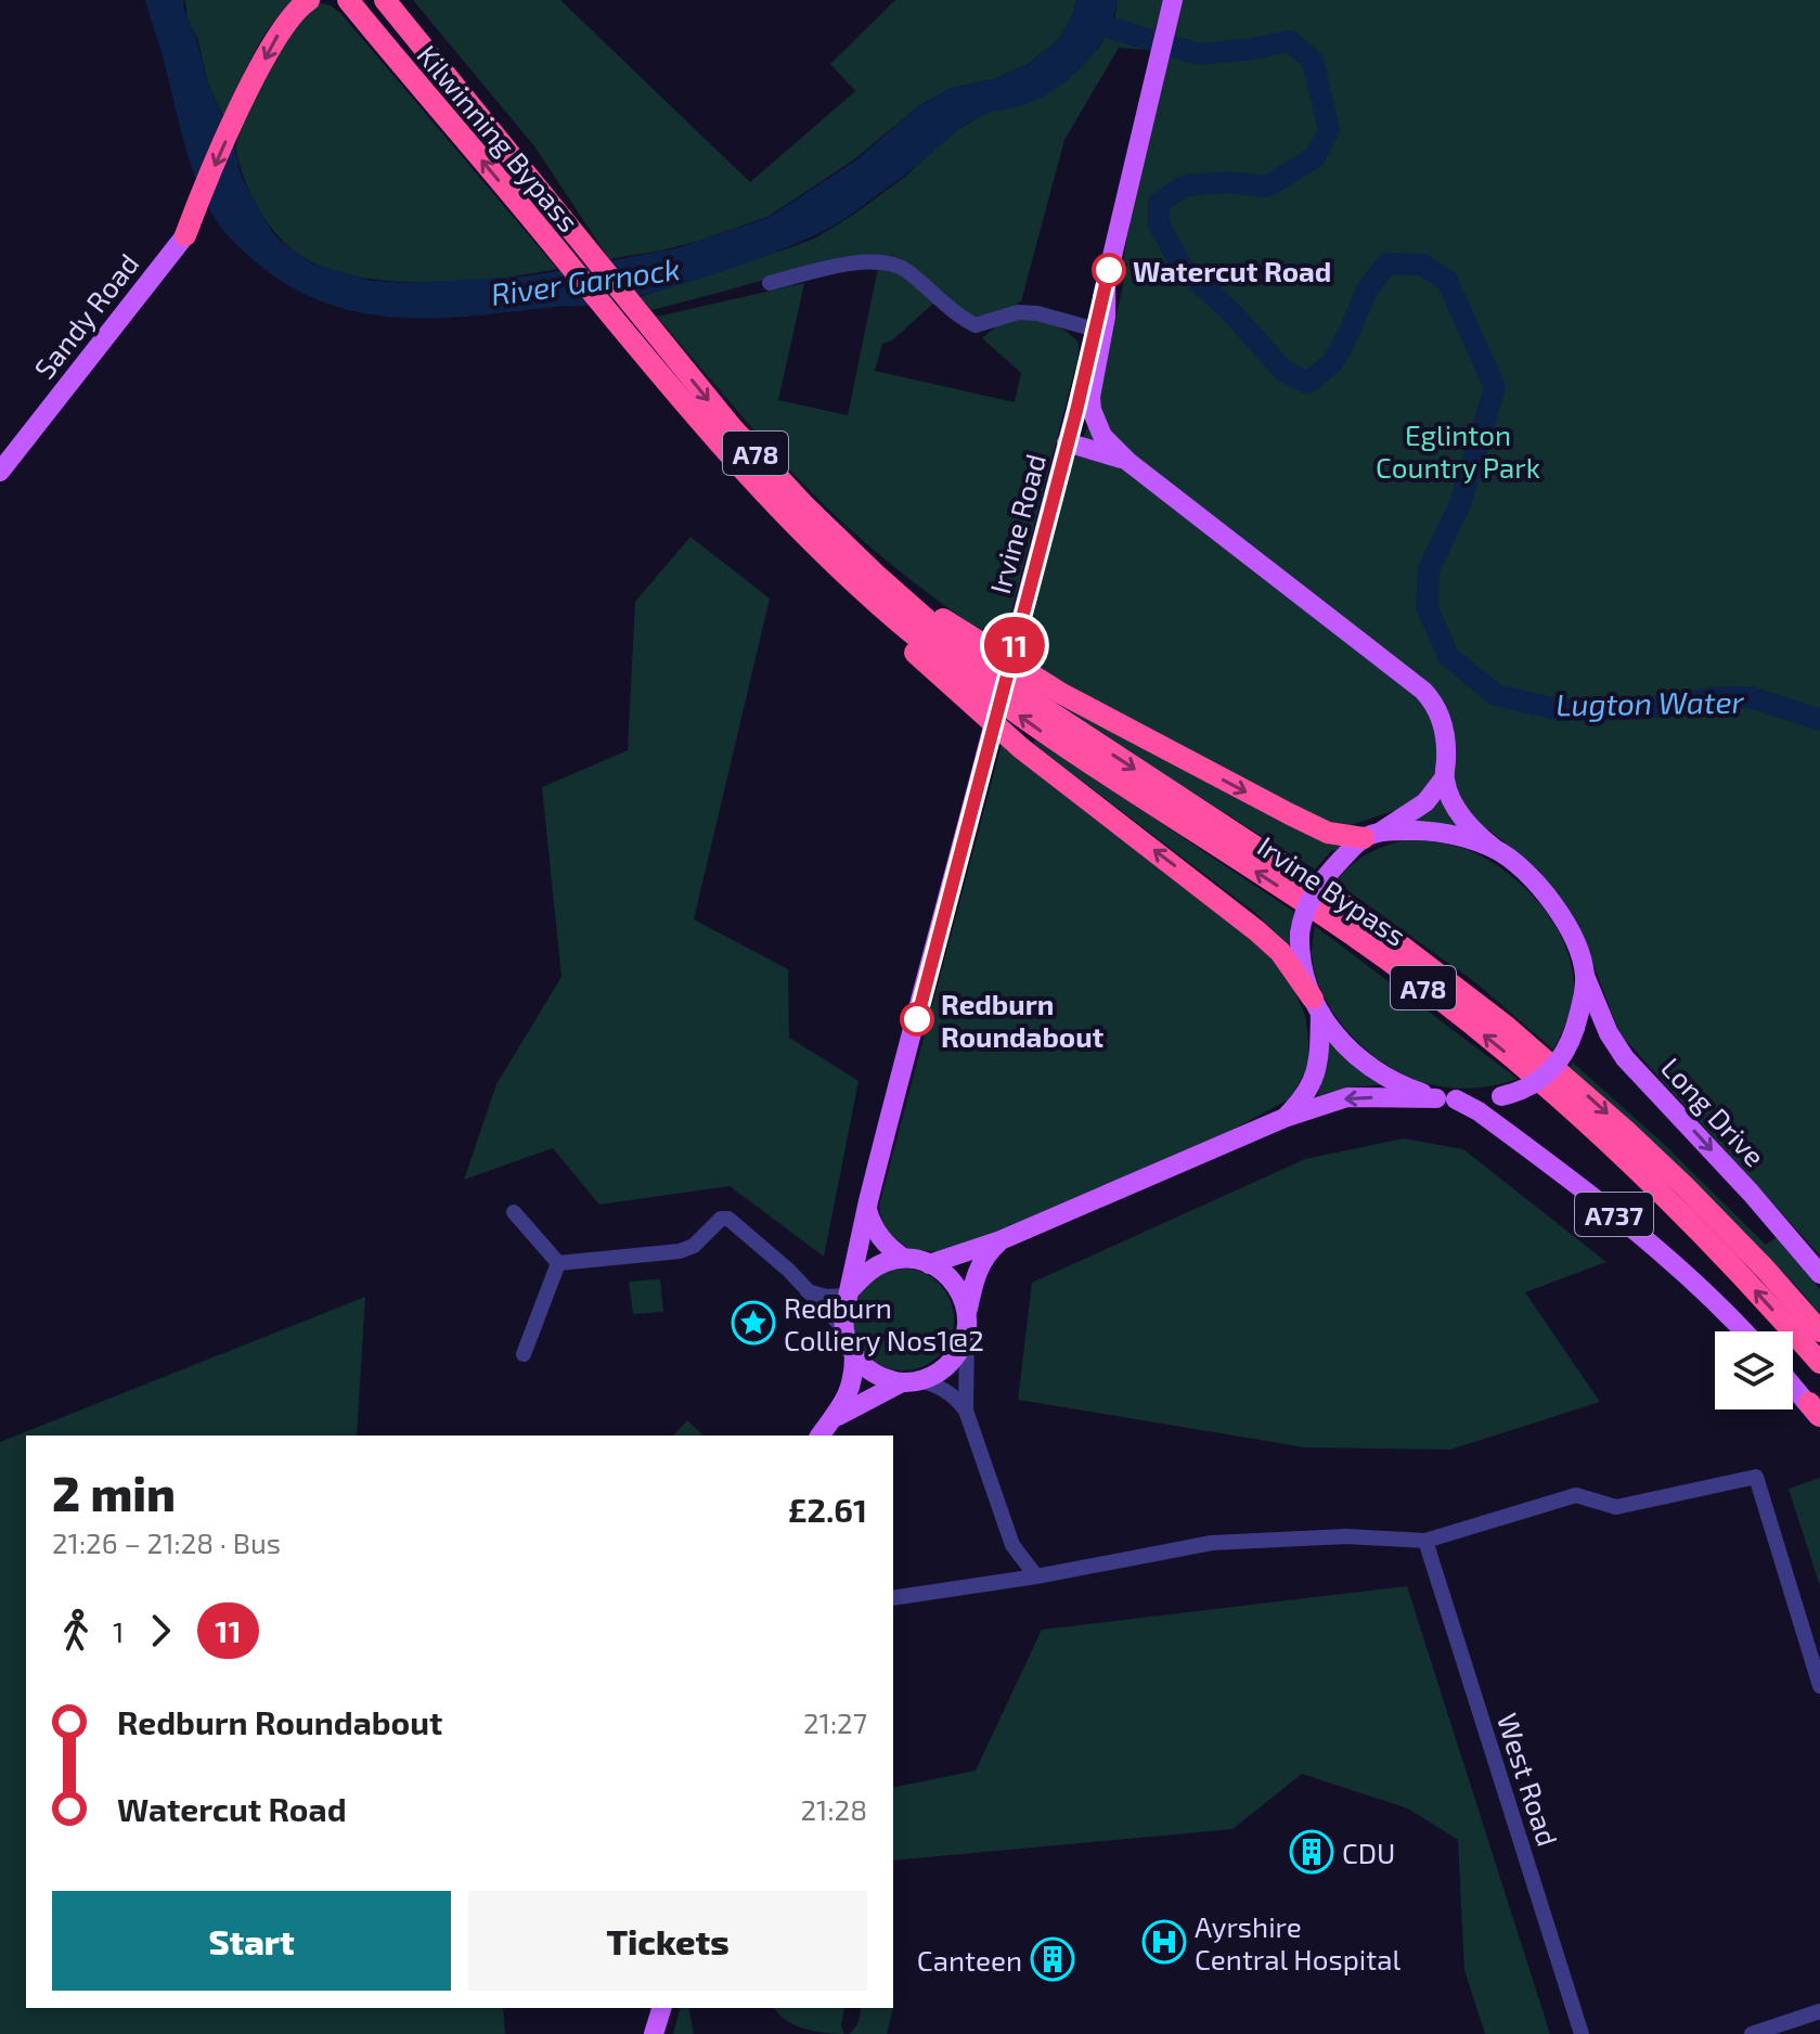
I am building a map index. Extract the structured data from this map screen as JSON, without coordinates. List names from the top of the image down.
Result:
{
  "streets": {
    "highway": ["Kilwinning Bypass", "A78", "Irvine Bypass"],
    "main road": [
      "Sandy Road",
      "Irvine Road",
      "Long Drive",
      "A737"
    ],
    "street": ["West Road"]
  },
  "crossings": [
    ["Kilwinning Bypass", "Irvine Bypass"],
    ["Long Drive", "A737"]
  ],
  "water": ["River Garnock", "Lugton Water"],
  "parks": ["Eglinton Country Park"],
  "places": {
    "other": ["Watercut Road", "Redburn Roundabout"],
    "place": ["Redburn Colliery Nos1@2"],
    "building": ["CDU", "Canteen"],
    "hospital": ["Ayrshire Central Hospital"]
  },
  "lines": ["bus line 11"],
  "page": {
    "on_map": "11",
    "heading": ["2 min", "21:26 – 21:28 · Bus", "£2.61"],
    "legs": ["1", "11"],
    "list": [
      {
        "name": "Redburn Roundabout",
        "value": "21:27"
      },
      {
        "name": "Watercut Road",
        "value": "21:28"
      }
    ],
    "buttons": ["Start", "Tickets"]
  }
}
